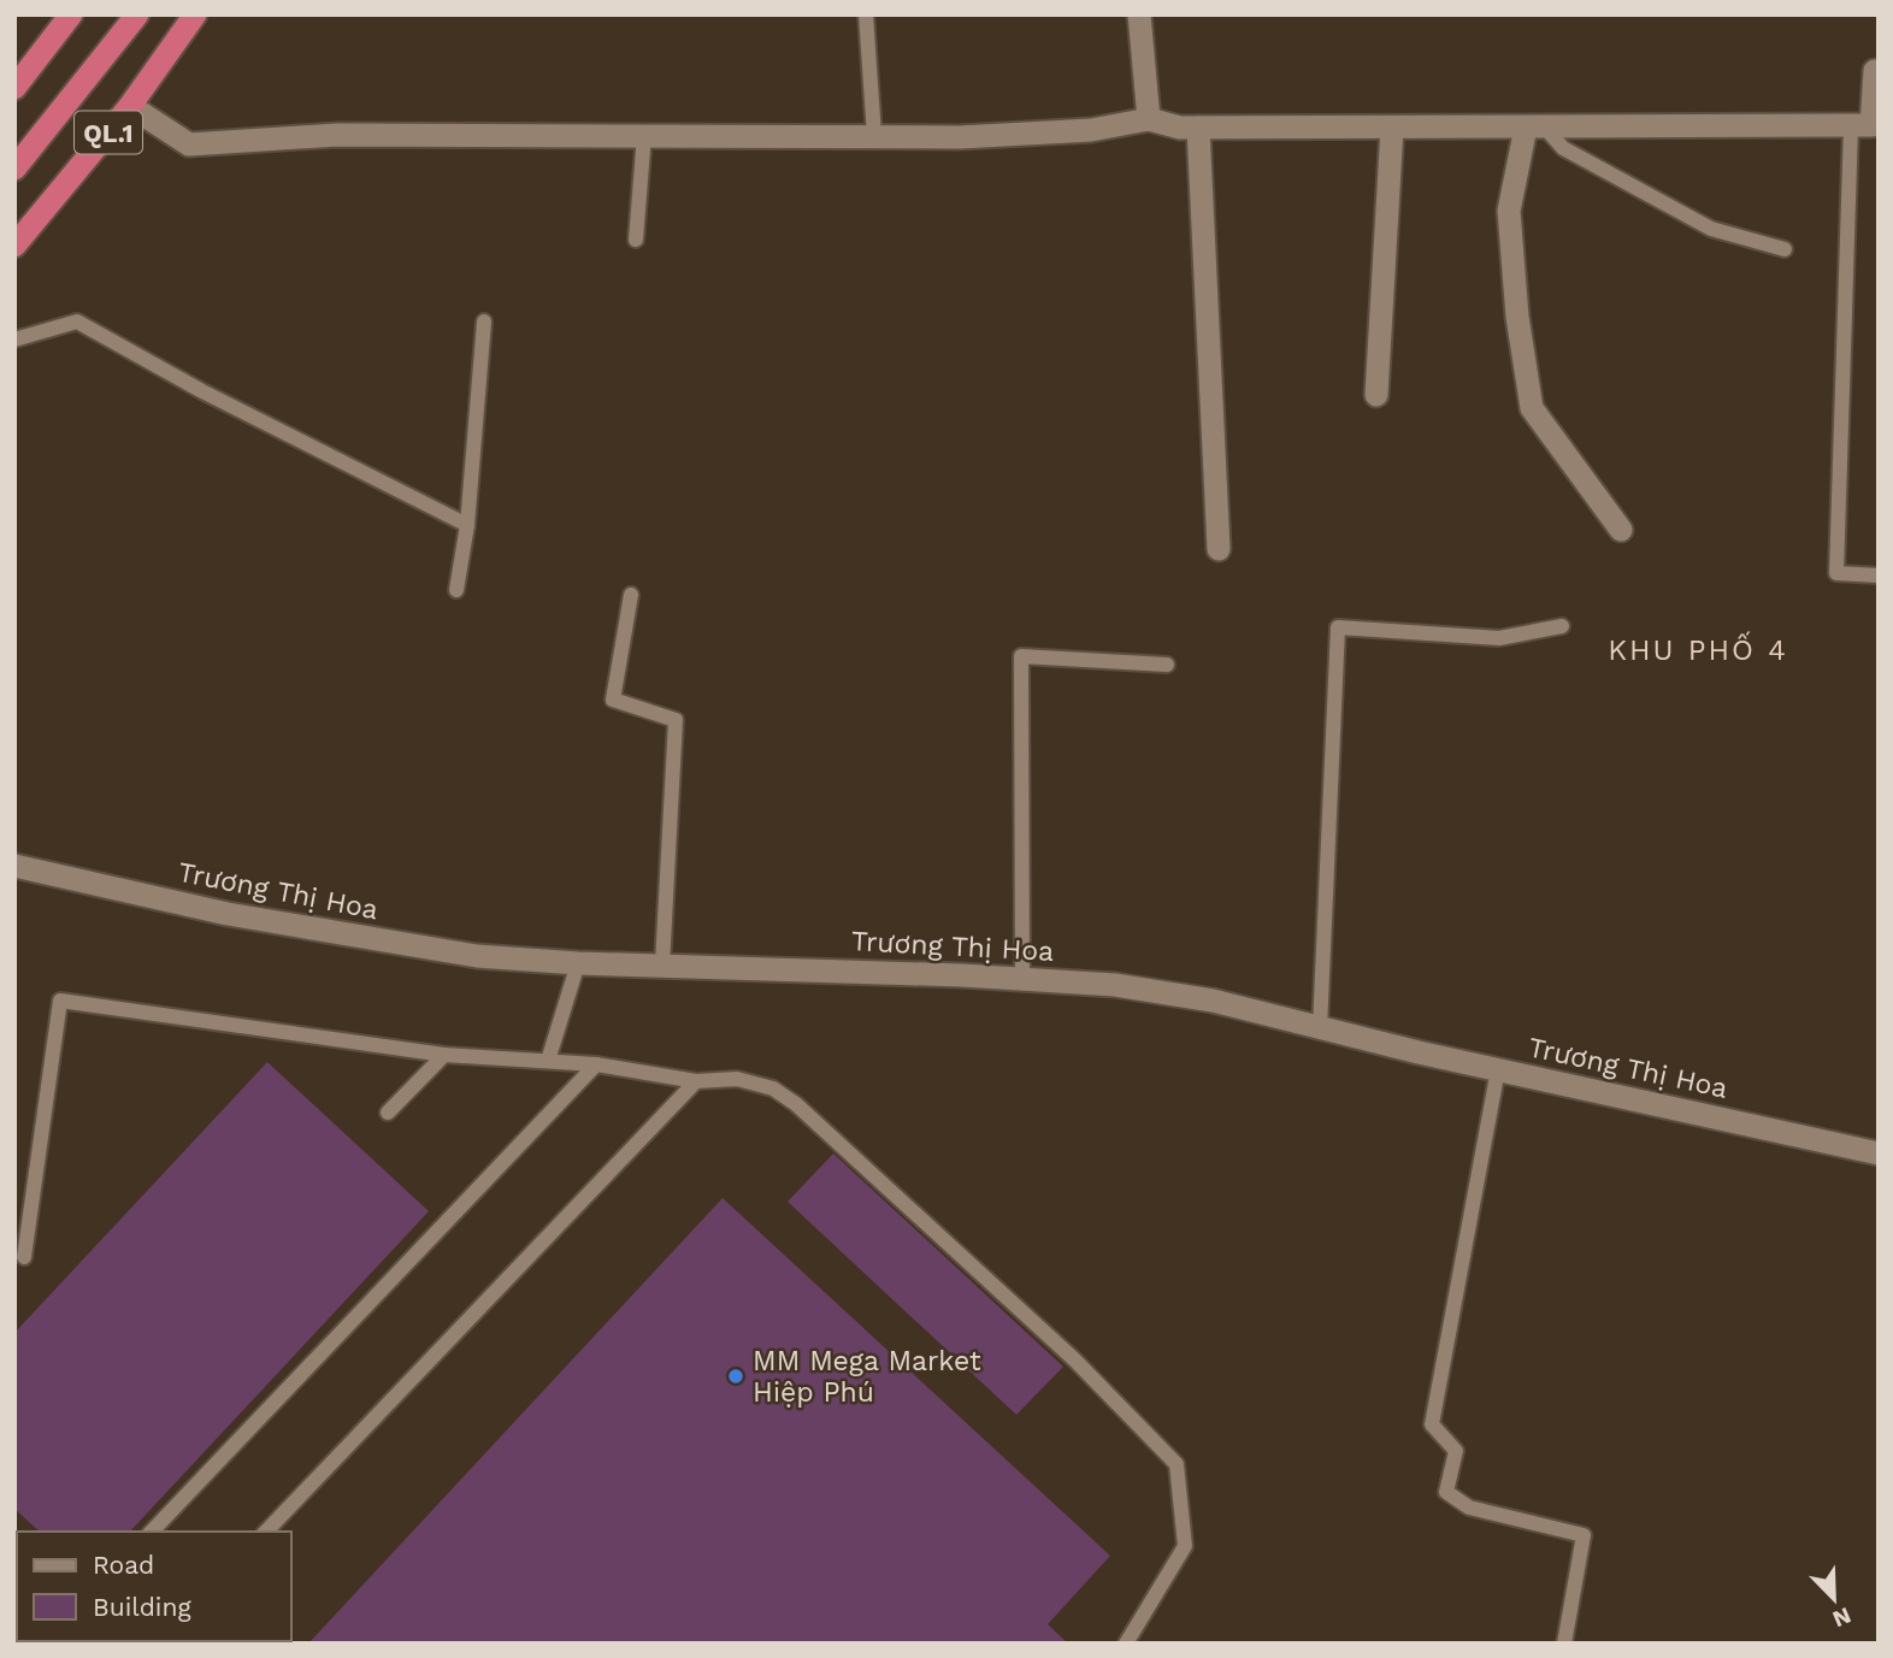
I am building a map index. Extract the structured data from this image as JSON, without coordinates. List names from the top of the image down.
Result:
{
  "streets": {
    "highway": ["QL.1"],
    "street": ["Trương Thị Hoa"]
  },
  "districts": ["KHU PHỐ 4"],
  "places": ["MM Mega Market Hiệp Phú"],
  "legend": ["Road", "Building"],
  "north": "bottom right"
}
